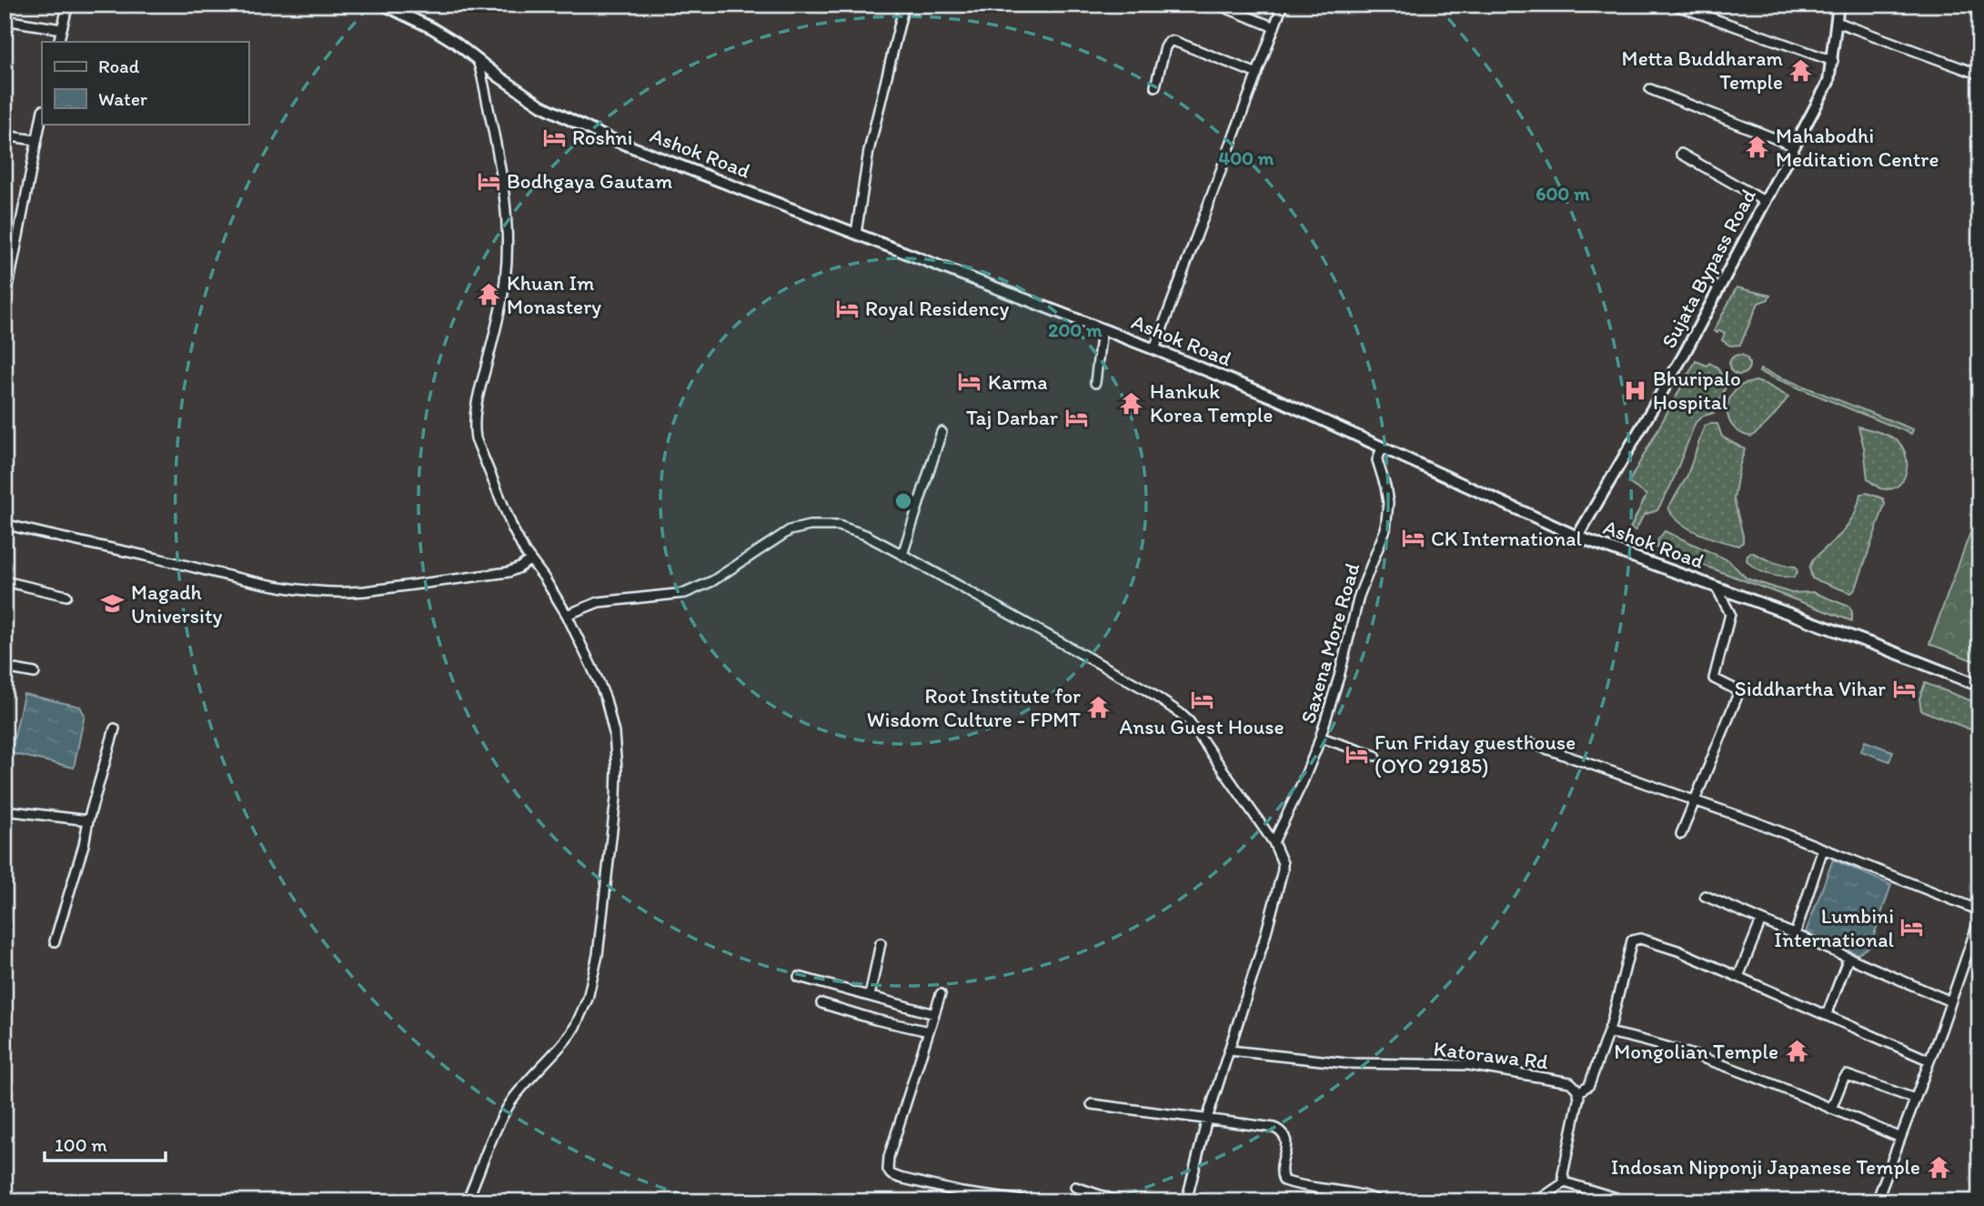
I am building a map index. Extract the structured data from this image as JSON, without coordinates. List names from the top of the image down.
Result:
{
  "streets": {
    "street": [
      "Ashok Road",
      "Sujata Bypass Road",
      "Saxena More Road",
      "Katorawa Rd"
    ]
  },
  "crossings": [
    ["Ashok Road", "Sujata Bypass Road"],
    ["Ashok Road", "Saxena More Road"]
  ],
  "places": {
    "temple": [
      "Metta Buddharam Temple",
      "Mahabodhi Meditation Centre",
      "Khuan Im Monastery",
      "Hankuk Korea Temple",
      "Root Institute for Wisdom Culture - FPMT",
      "Mongolian Temple",
      "Indosan Nipponji Japanese Temple"
    ],
    "hotel": [
      "Roshni",
      "Bodhgaya Gautam",
      "Royal Residency",
      "Karma",
      "Taj Darbar",
      "CK International",
      "Siddhartha Vihar",
      "Ansu Guest House",
      "Fun Friday guesthouse (OYO 29185)",
      "Lumbini International"
    ],
    "hospital": ["Bhuripalo Hospital"],
    "school or university": ["Magadh University"]
  },
  "legend": ["Road", "Water"],
  "scale_bar": "100 m",
  "rings": ["400 m", "600 m", "200 m"]
}
